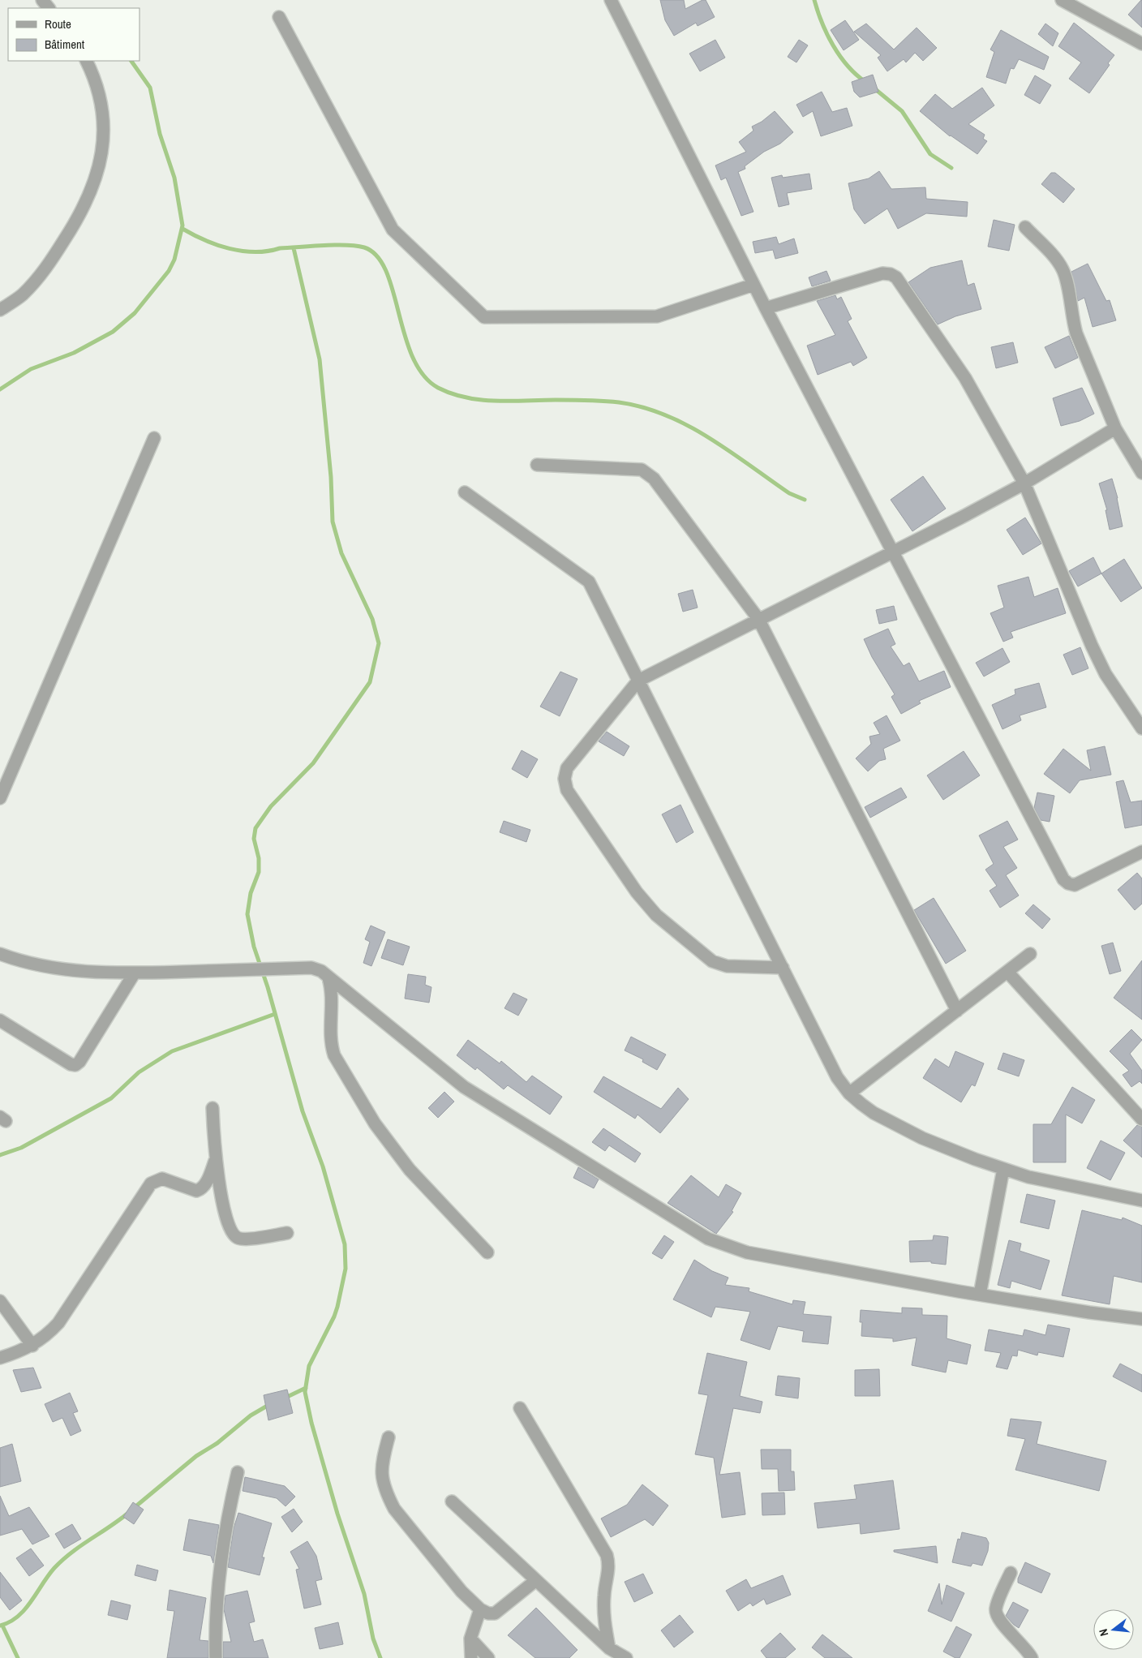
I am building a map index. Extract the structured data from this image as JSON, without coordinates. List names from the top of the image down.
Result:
{
  "legend": ["Route", "Bâtiment"],
  "north": "left"
}
